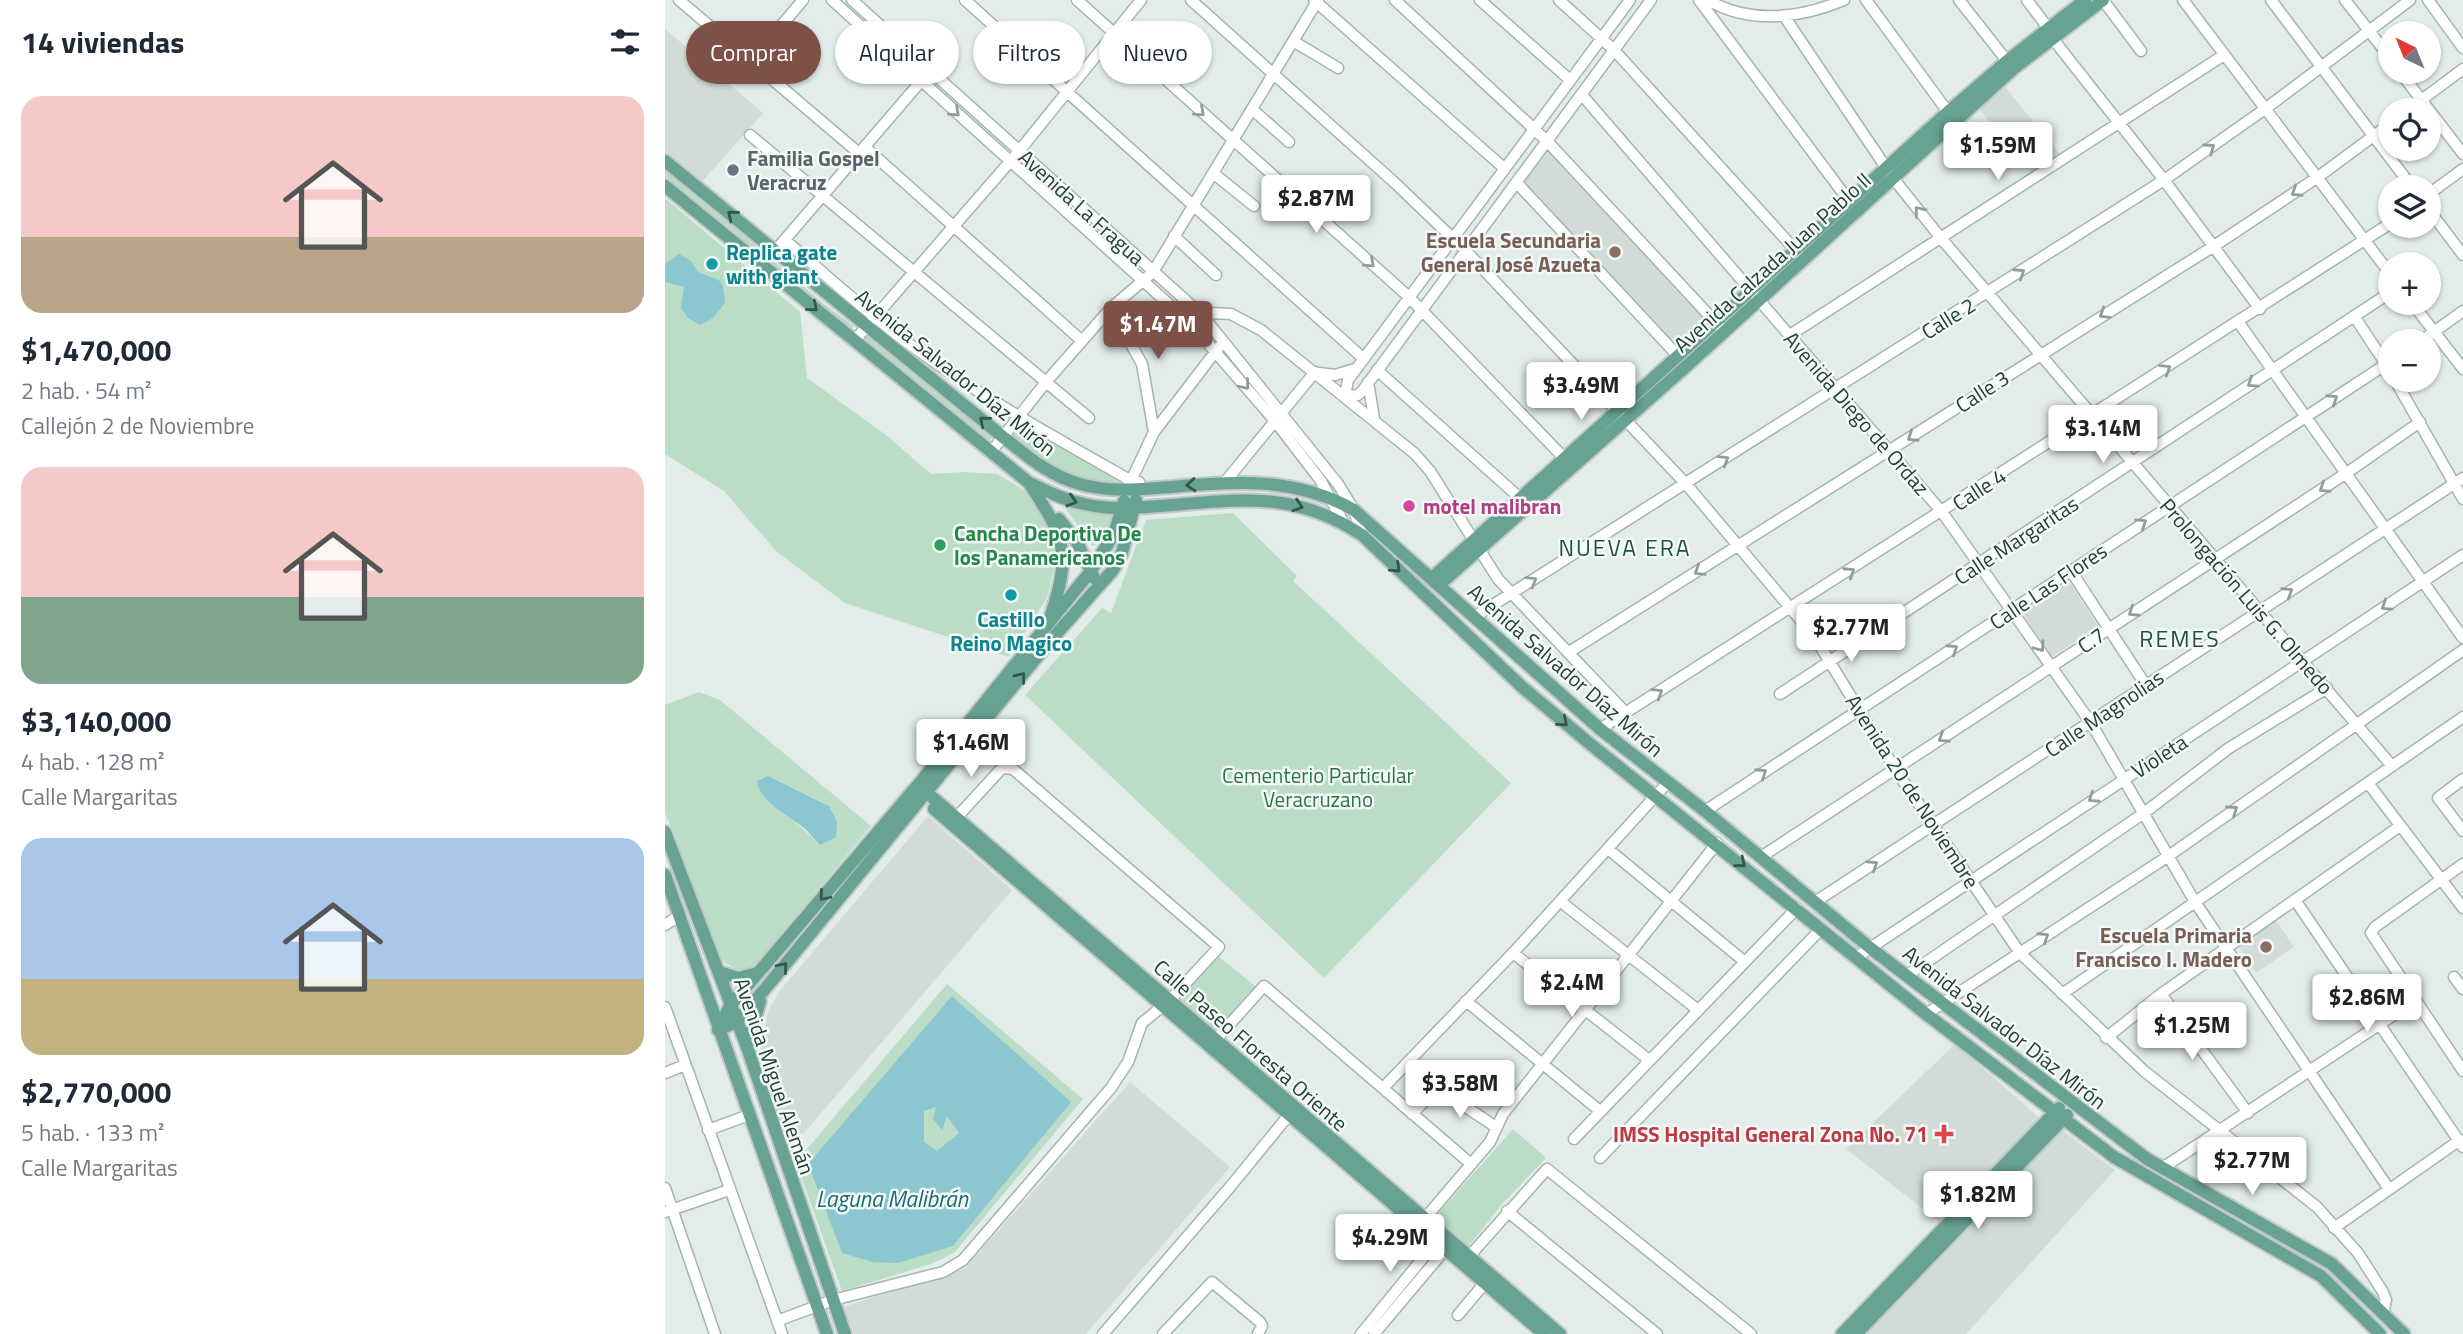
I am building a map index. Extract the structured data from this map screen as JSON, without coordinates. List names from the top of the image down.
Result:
{
  "streets": {
    "main road": [
      "Avenida Calzada Juan Pablo II",
      "Avenida Salvador Díaz Mirón",
      "Calle Paseo Floresta Oriente",
      "Avenida Miguel Alemán"
    ],
    "street": [
      "Avenida La Fragua",
      "Calle 2",
      "Calle 3",
      "Avenida Diego de Ordaz",
      "Calle 4",
      "Calle Margaritas",
      "Calle Las Flores",
      "Prolongación Luis G. Olmedo",
      "C.7",
      "Calle Magnolias",
      "Violeta",
      "Avenida 20 de Noviembre"
    ]
  },
  "crossings": [
    ["Avenida La Fragua", "Avenida Salvador Díaz Mirón"],
    ["Avenida Calzada Juan Pablo II", "Avenida Salvador Díaz Mirón"],
    ["Avenida Calzada Juan Pablo II", "Avenida Diego de Ordaz"],
    ["Avenida Calzada Juan Pablo II", "Prolongación Luis G. Olmedo"],
    ["Avenida Calzada Juan Pablo II", "Avenida 20 de Noviembre"],
    ["Calle 2", "Avenida Salvador Díaz Mirón"],
    ["Calle 2", "Avenida Diego de Ordaz"],
    ["Calle 2", "Prolongación Luis G. Olmedo"],
    ["Calle 2", "Avenida 20 de Noviembre"],
    ["Avenida Salvador Díaz Mirón", "Calle 4"],
    ["Avenida Salvador Díaz Mirón", "Calle Las Flores"],
    ["Avenida Salvador Díaz Mirón", "C.7"],
    ["Avenida Salvador Díaz Mirón", "Calle Magnolias"],
    ["Avenida Salvador Díaz Mirón", "Violeta"],
    ["Avenida Salvador Díaz Mirón", "Avenida 20 de Noviembre"],
    ["Calle 3", "Avenida Diego de Ordaz"],
    ["Calle 3", "Prolongación Luis G. Olmedo"],
    ["Calle 3", "Avenida 20 de Noviembre"],
    ["Avenida Diego de Ordaz", "Calle 4"],
    ["Avenida Diego de Ordaz", "Calle Margaritas"],
    ["Avenida Diego de Ordaz", "Calle Las Flores"],
    ["Avenida Diego de Ordaz", "C.7"],
    ["Avenida Diego de Ordaz", "Calle Magnolias"],
    ["Avenida Diego de Ordaz", "Violeta"],
    ["Calle 4", "Prolongación Luis G. Olmedo"],
    ["Calle 4", "Avenida 20 de Noviembre"],
    ["Calle Margaritas", "Prolongación Luis G. Olmedo"],
    ["Calle Margaritas", "Avenida 20 de Noviembre"],
    ["Calle Las Flores", "Prolongación Luis G. Olmedo"],
    ["Calle Las Flores", "Avenida 20 de Noviembre"],
    ["Prolongación Luis G. Olmedo", "C.7"],
    ["Prolongación Luis G. Olmedo", "Calle Magnolias"],
    ["Prolongación Luis G. Olmedo", "Violeta"],
    ["C.7", "Avenida 20 de Noviembre"],
    ["Calle Magnolias", "Avenida 20 de Noviembre"],
    ["Violeta", "Avenida 20 de Noviembre"]
  ],
  "one_way": [
    "Calle 3",
    "Calle 4",
    "Calle Las Flores",
    "C.7",
    "Calle Magnolias"
  ],
  "districts": ["NUEVA ERA", "REMES"],
  "water": ["Laguna Malibrán"],
  "parks": ["Cementerio Particular Veracruzano"],
  "places": {
    "other": [
      "Familia Gospel Veracruz",
      "Escuela Secundaria General José Azueta",
      "Replica gate with giant",
      "motel malibran",
      "Cancha Deportiva De los Panamericanos",
      "Castillo Reino Magico",
      "Escuela Primaria Francisco I. Madero"
    ],
    "health": ["IMSS Hospital General Zona No. 71"]
  },
  "north": "top left",
  "page": {
    "heading": "14 viviendas",
    "map_buttons": ["+", "−"],
    "chip": [
      "Comprar",
      "Alquilar",
      "Filtros",
      "Nuevo"
    ],
    "list": [
      {
        "name": "$1,470,000",
        "note": "2 hab. · 54 m² · Callejón 2 de Noviembre"
      },
      {
        "name": "$3,140,000",
        "note": "4 hab. · 128 m² · Calle Margaritas"
      },
      {
        "name": "$2,770,000",
        "note": "5 hab. · 133 m² · Calle Margaritas"
      }
    ],
    "price": [
      "$1.59M",
      "$2.87M",
      "$1.47M",
      "$3.49M",
      "$3.14M",
      "$2.77M",
      "$1.46M",
      "$2.4M",
      "$2.86M",
      "$1.25M",
      "$3.58M",
      "$2.77M",
      "$1.82M",
      "$4.29M"
    ]
  }
}
